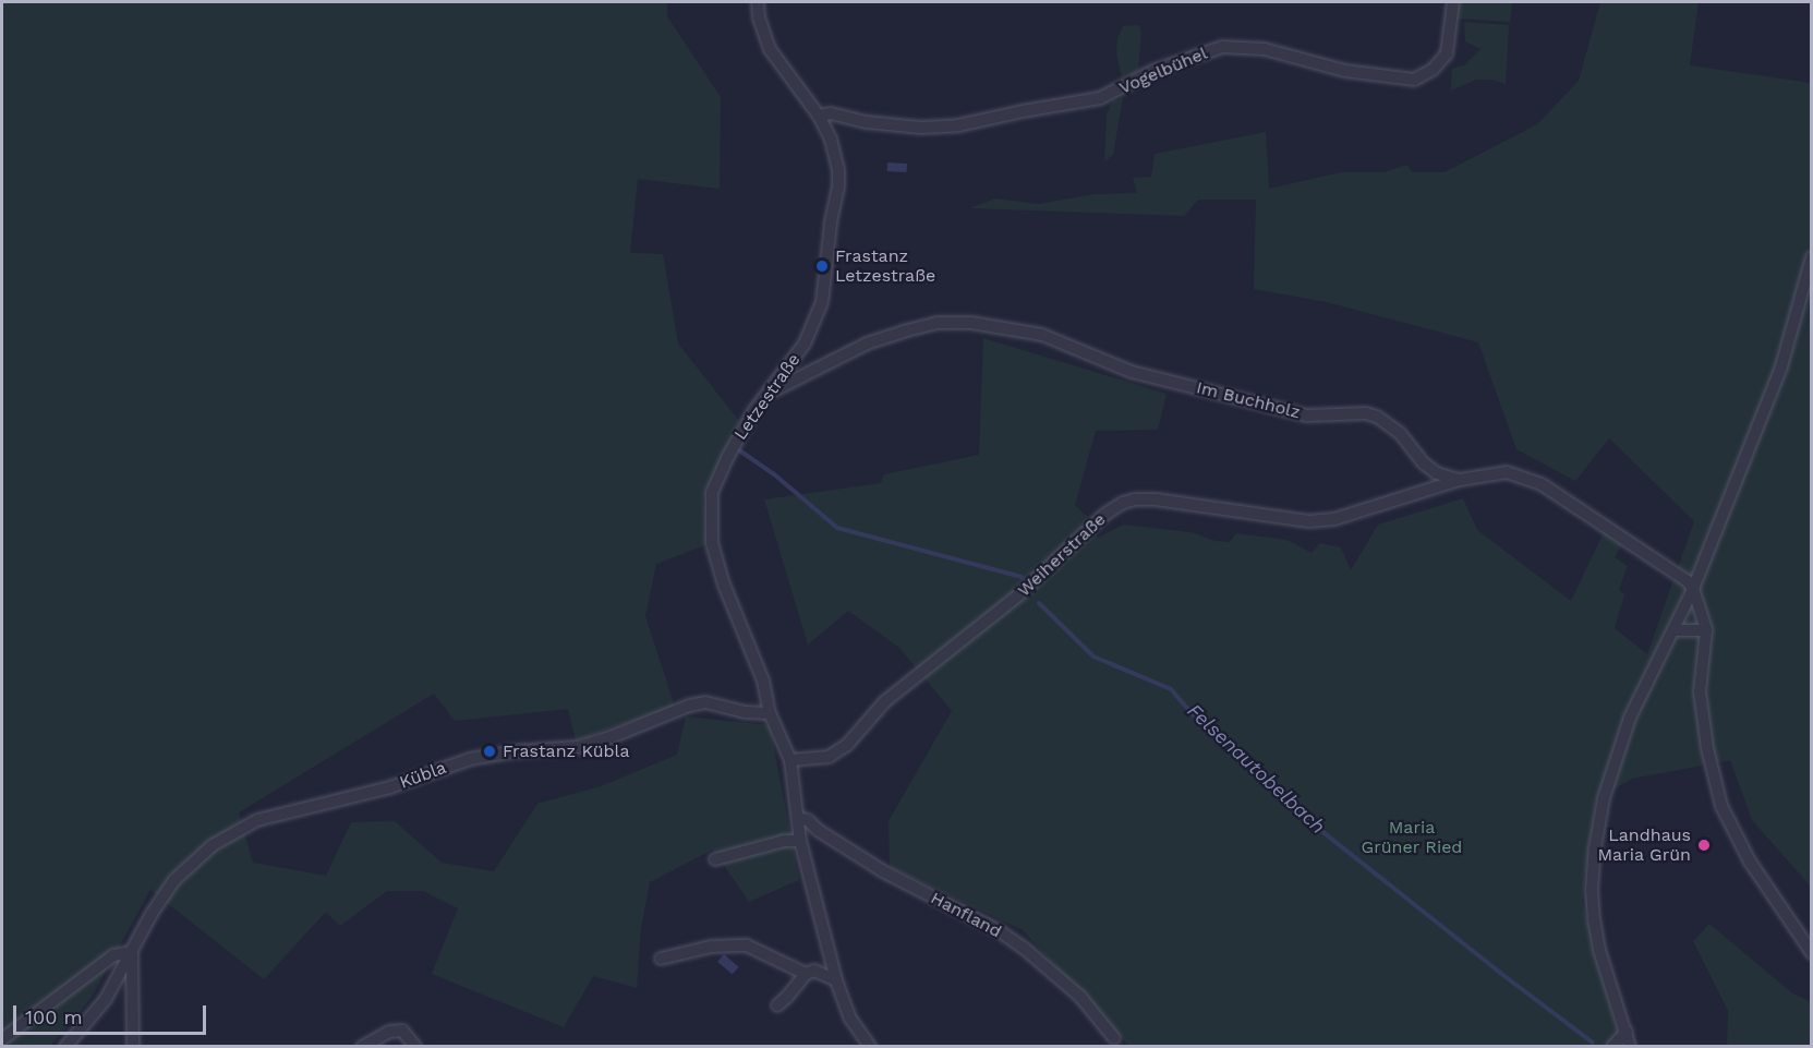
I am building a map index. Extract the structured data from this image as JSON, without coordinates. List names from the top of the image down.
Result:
{
  "streets": {
    "street": [
      "Vogelbühel",
      "Letzestraße",
      "Im Buchholz",
      "Weiherstraße",
      "Kübla",
      "Hanfland"
    ]
  },
  "crossings": [
    ["Vogelbühel", "Letzestraße"],
    ["Letzestraße", "Im Buchholz"],
    ["Letzestraße", "Weiherstraße"],
    ["Letzestraße", "Kübla"],
    ["Letzestraße", "Hanfland"],
    ["Im Buchholz", "Weiherstraße"]
  ],
  "water": ["Felsenautobelbach"],
  "parks": ["Maria Grüner Ried"],
  "places": ["Frastanz Letzestraße", "Frastanz Kübla", "Landhaus Maria Grün"],
  "scale_bar": "100 m"
}
